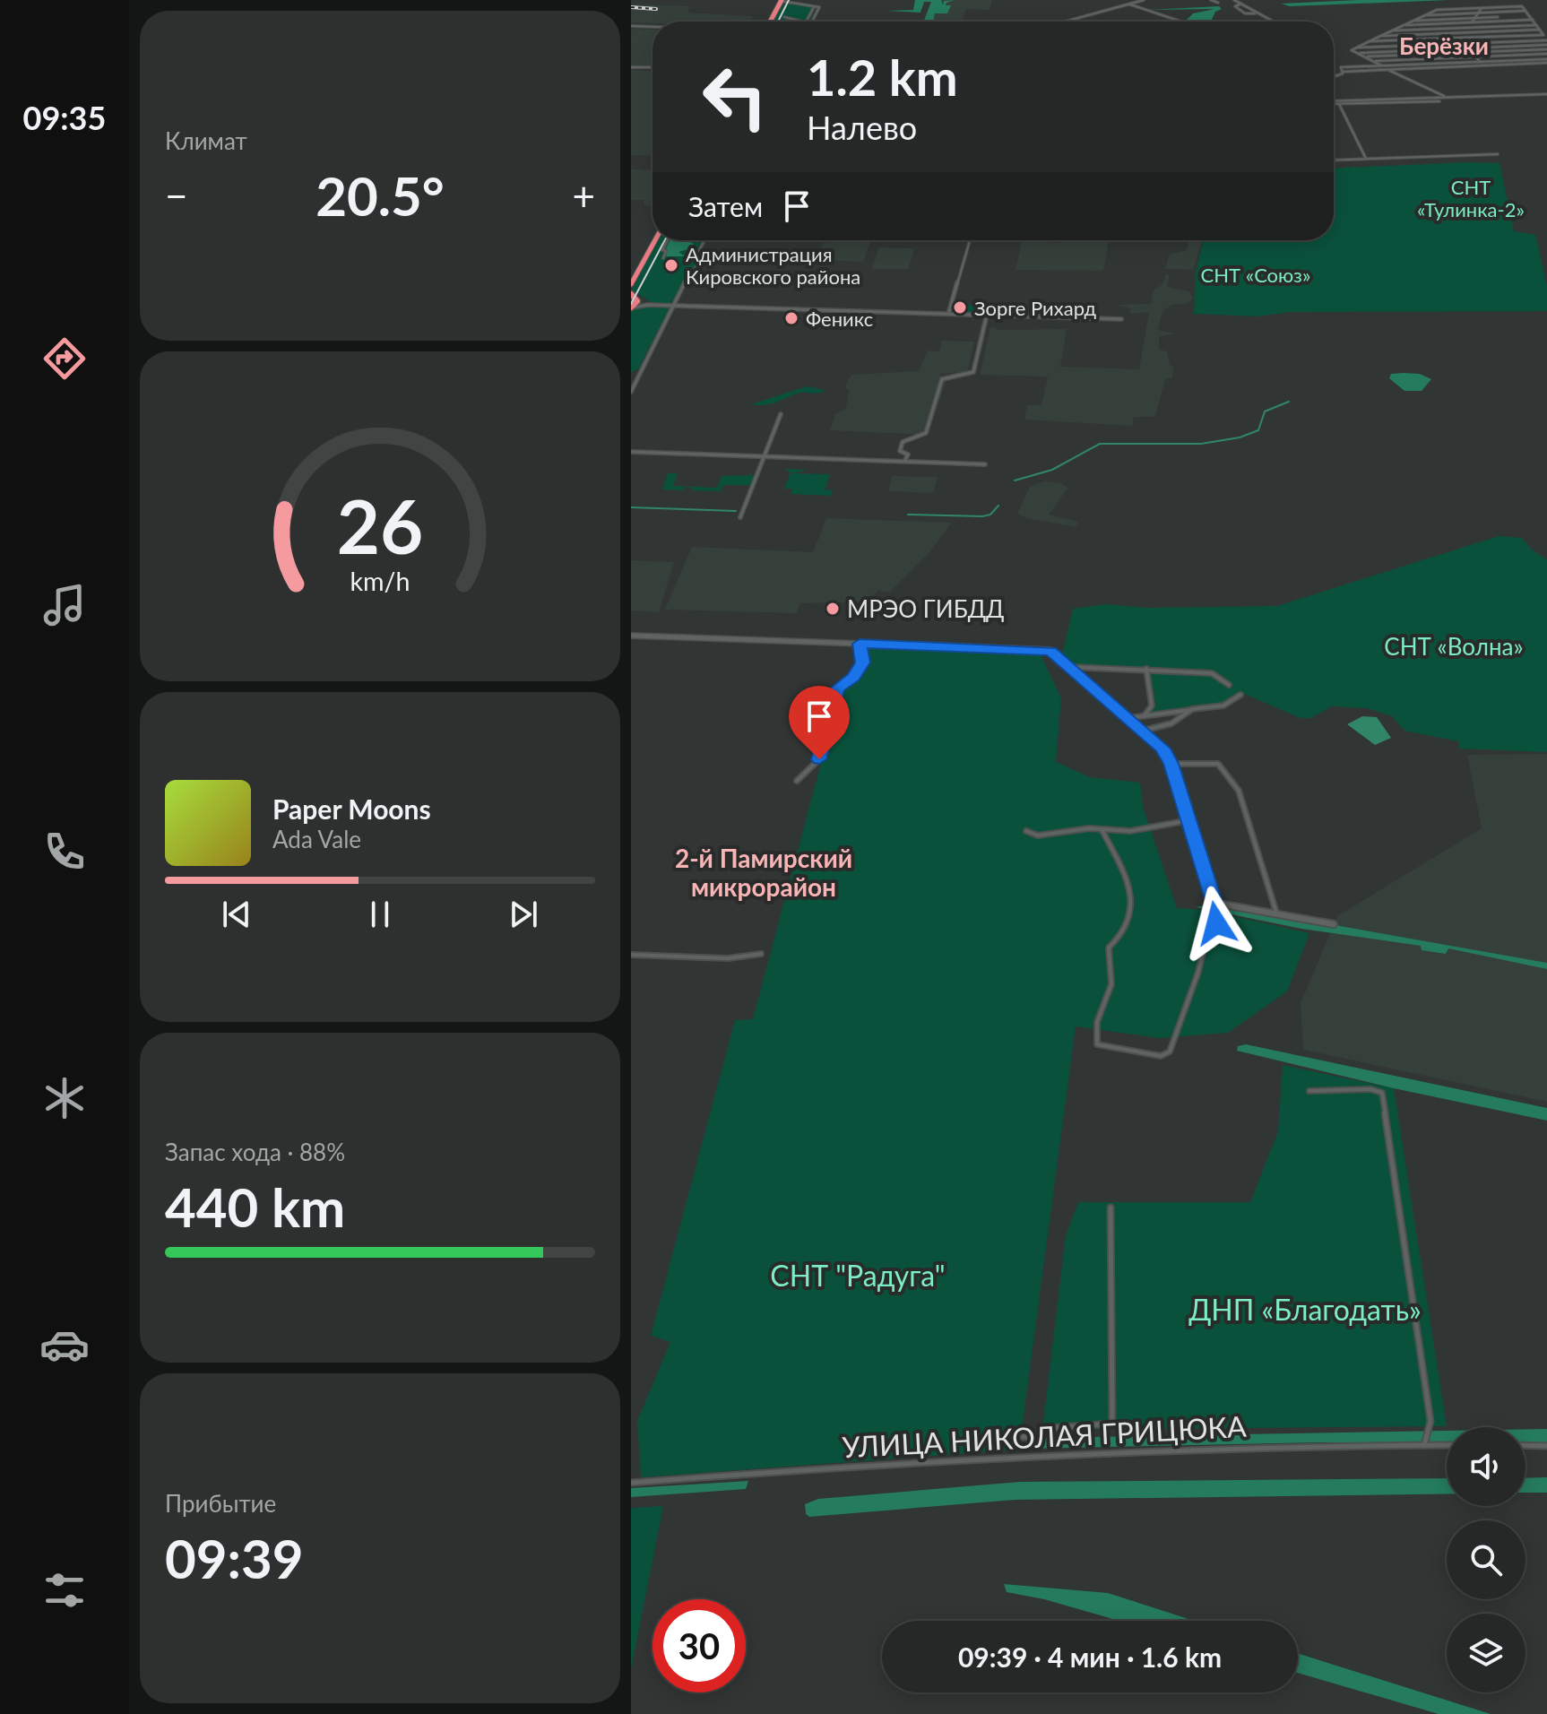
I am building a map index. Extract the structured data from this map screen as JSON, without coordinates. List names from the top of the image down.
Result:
{
  "streets": {
    "street": ["УЛИЦА НИКОЛАЯ ГРИЦЮКА"]
  },
  "districts": ["Берёзки", "2-й Памирский микрорайон"],
  "parks": [
    "СНТ «Тулинка-2»",
    "СНТ «Союз»",
    "СНТ «Волна»",
    "СНТ \"Радуга\"",
    "ДНП «Благодать»"
  ],
  "places": [
    "Администрация Кировского района",
    "Зорге Рихард",
    "Феникс",
    "МРЭО ГИБДД"
  ],
  "page": {
    "tabs": "09:35",
    "tile": [
      "Климат",
      ["Запас хода · 88%", "440 km"],
      ["Прибытие", "09:39"]
    ],
    "turn": ["1.2 km", "Налево"],
    "heat": ["−", "20.5°", "+"],
    "then": "Затем",
    "song": ["Paper Moons", "Ada Vale"],
    "limit": "30",
    "trip": "09:39 · 4 мин · 1.6 km",
    "gauge": ["26", "km/h"]
  }
}
